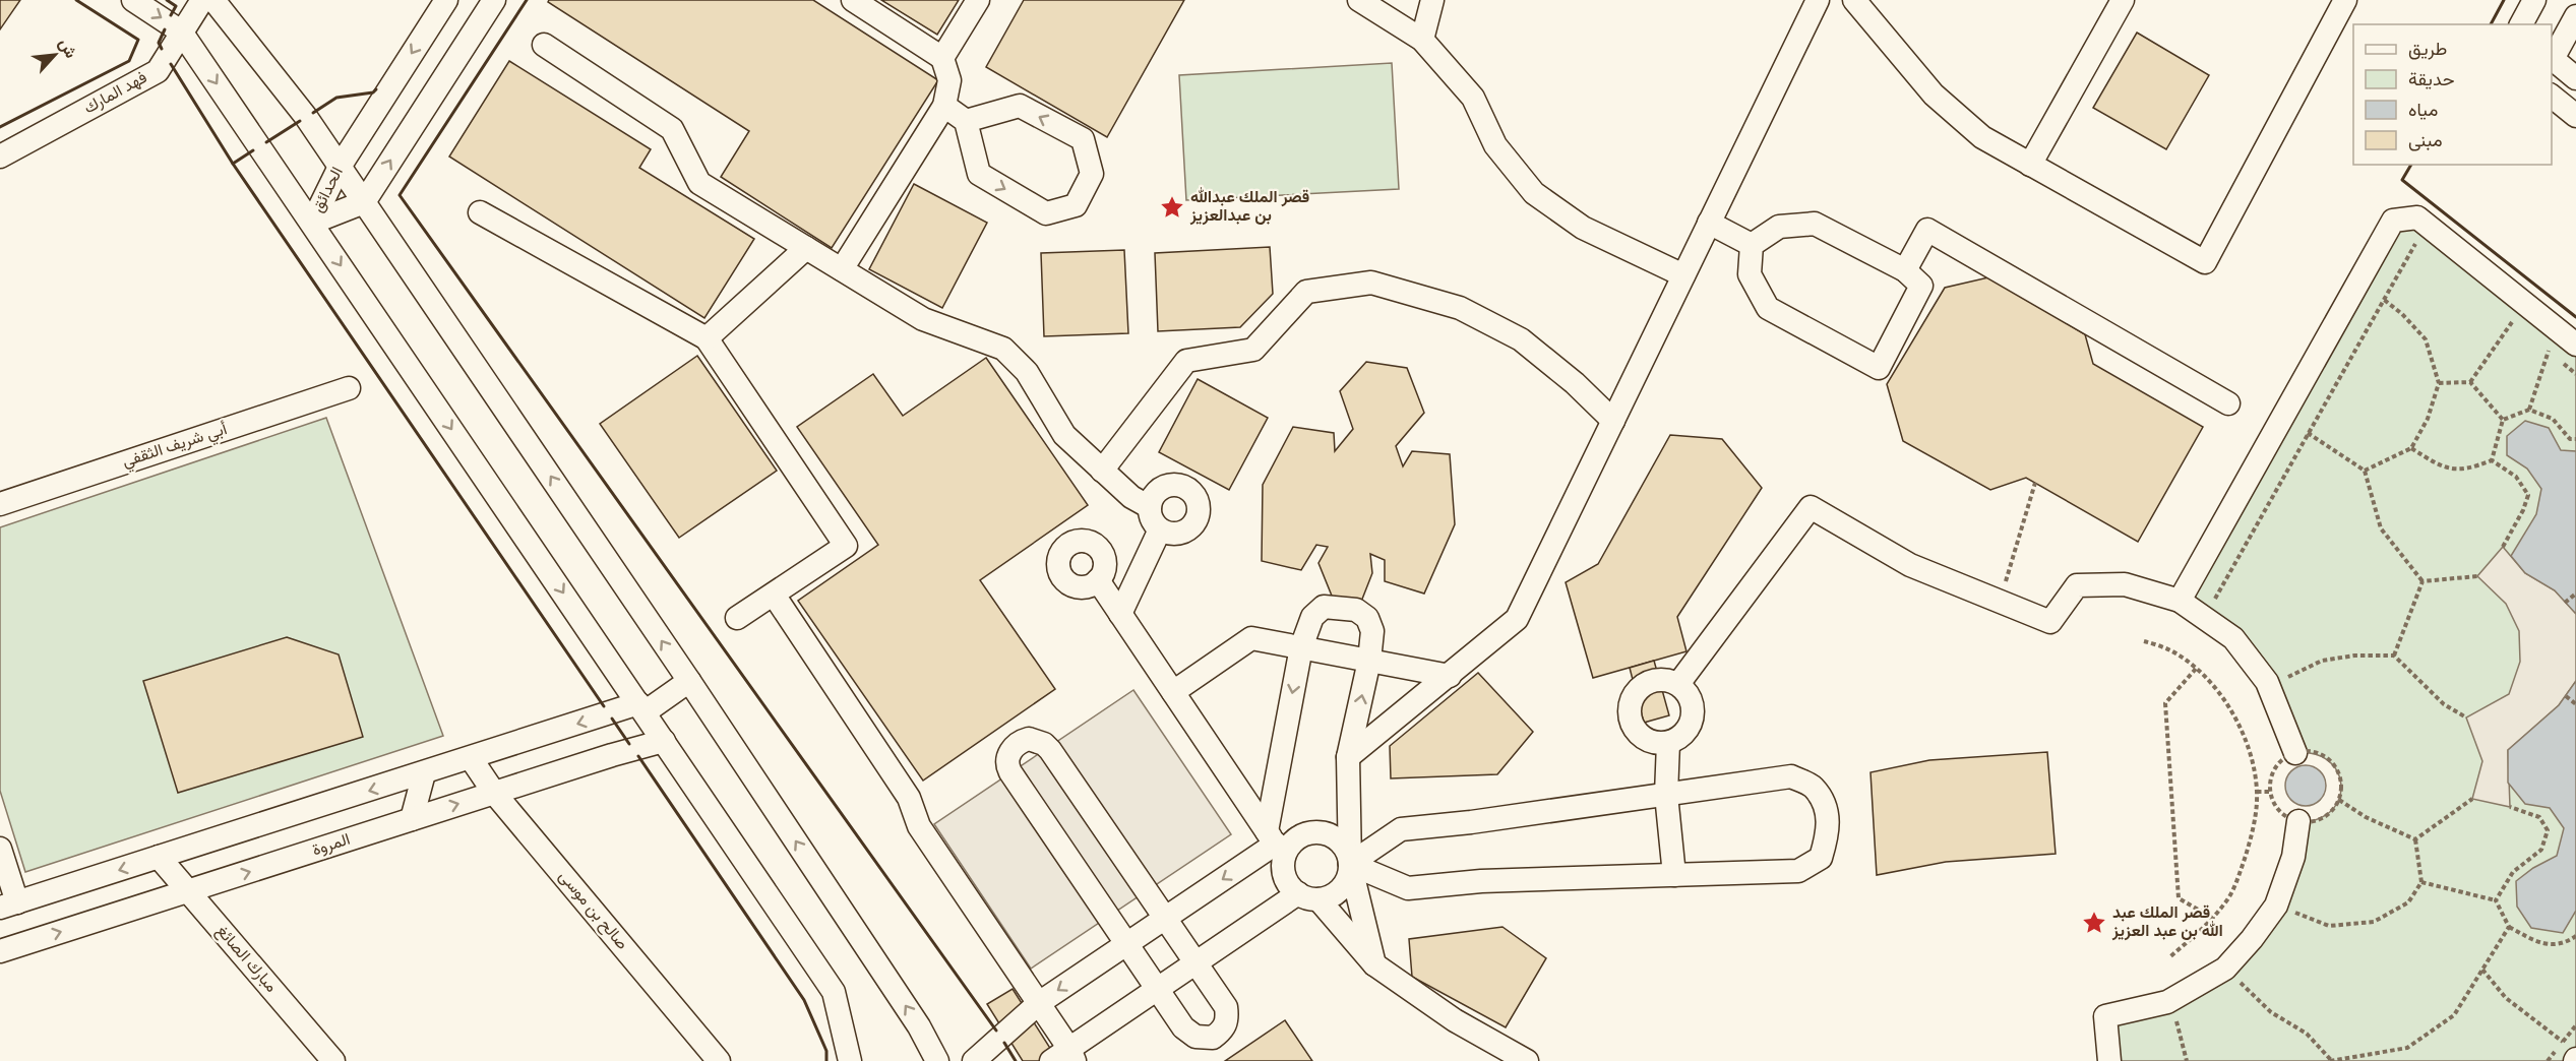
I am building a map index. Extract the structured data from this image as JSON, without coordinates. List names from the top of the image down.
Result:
{
  "streets": {
    "street": [
      "فهد المارك",
      "الحدائق",
      "أبي شريف الثقفي",
      "المروة",
      "صالح بن موسى",
      "مبارك الصائغ"
    ]
  },
  "crossings": [
    ["المروة", "صالح بن موسى"],
    ["المروة", "مبارك الصائغ"]
  ],
  "places": {
    "place": ["قصر الملك عبدالله بن عبدالعزيز", "قصر الملك عبد الله بن عبد العزيز"]
  },
  "legend": [
    "طريق",
    "حديقة",
    "مياه",
    "مبنى"
  ],
  "north": "top right"
}
